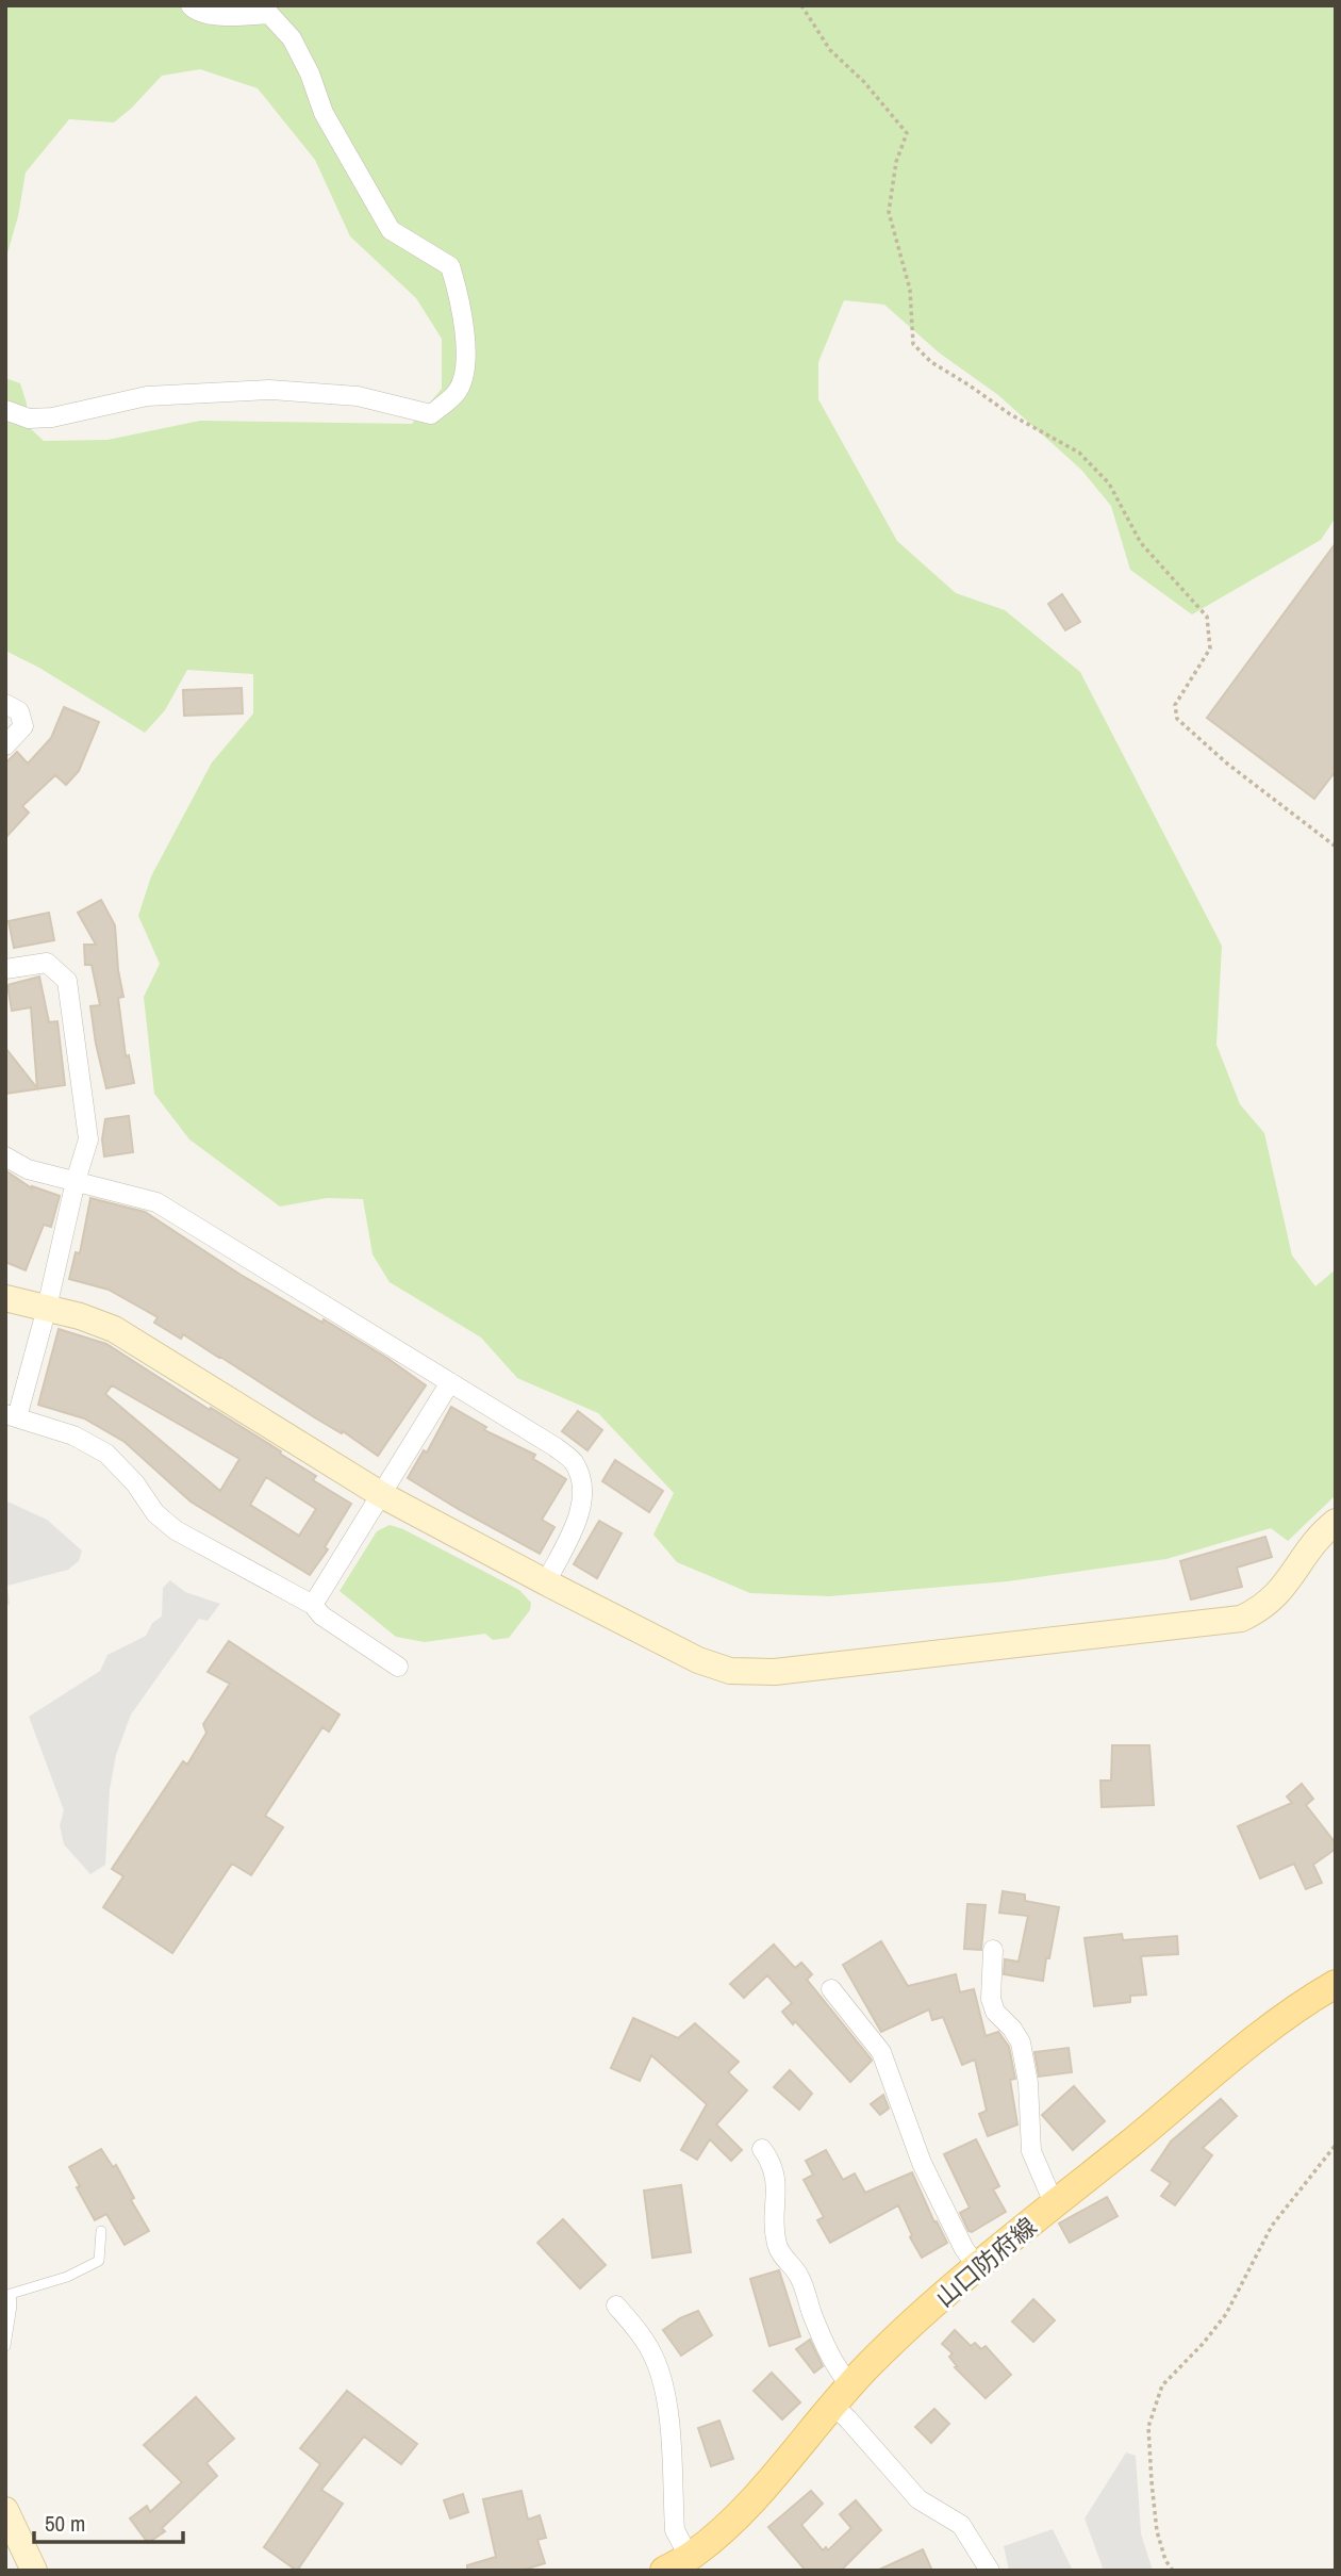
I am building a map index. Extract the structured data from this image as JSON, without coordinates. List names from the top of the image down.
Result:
{
  "streets": {
    "main road": ["山口防府線"]
  },
  "scale_bar": "50 m"
}
